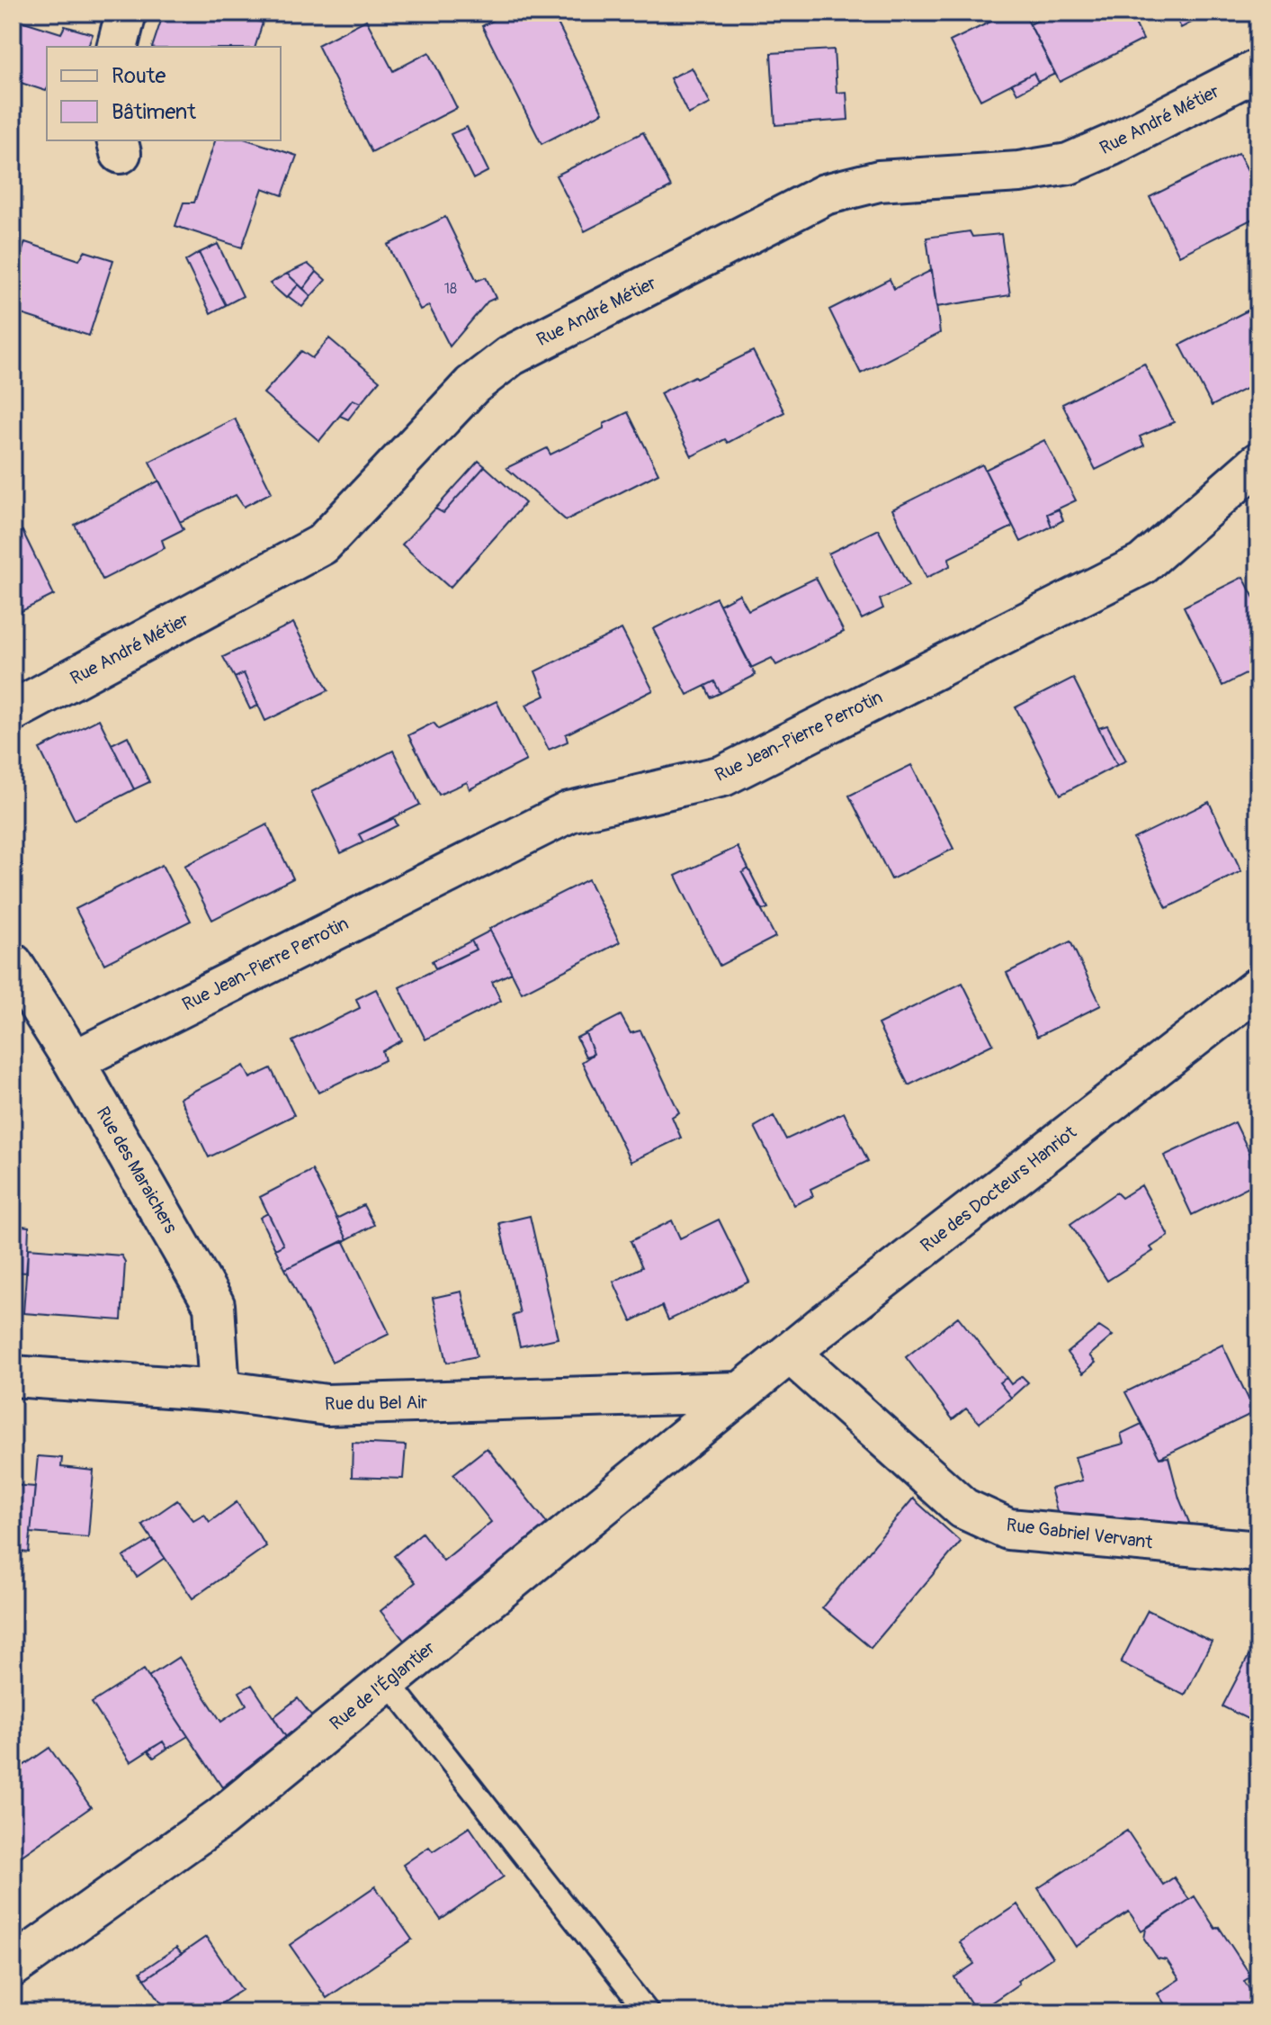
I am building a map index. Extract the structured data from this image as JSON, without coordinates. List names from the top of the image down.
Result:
{
  "streets": {
    "street": [
      "Rue André Métier",
      "Rue Jean-Pierre Perrotin",
      "Rue des Maraichers",
      "Rue des Docteurs Hanriot",
      "Rue du Bel Air",
      "Rue Gabriel Vervant",
      "Rue de l'Églantier"
    ]
  },
  "crossings": [
    ["Rue Jean-Pierre Perrotin", "Rue des Maraichers"],
    ["Rue des Maraichers", "Rue du Bel Air"],
    ["Rue des Docteurs Hanriot", "Rue du Bel Air"],
    ["Rue des Docteurs Hanriot", "Rue Gabriel Vervant"],
    ["Rue des Docteurs Hanriot", "Rue de l'Églantier"],
    ["Rue du Bel Air", "Rue de l'Églantier"]
  ],
  "house_numbers": ["18"],
  "legend": ["Route", "Bâtiment"]
}
